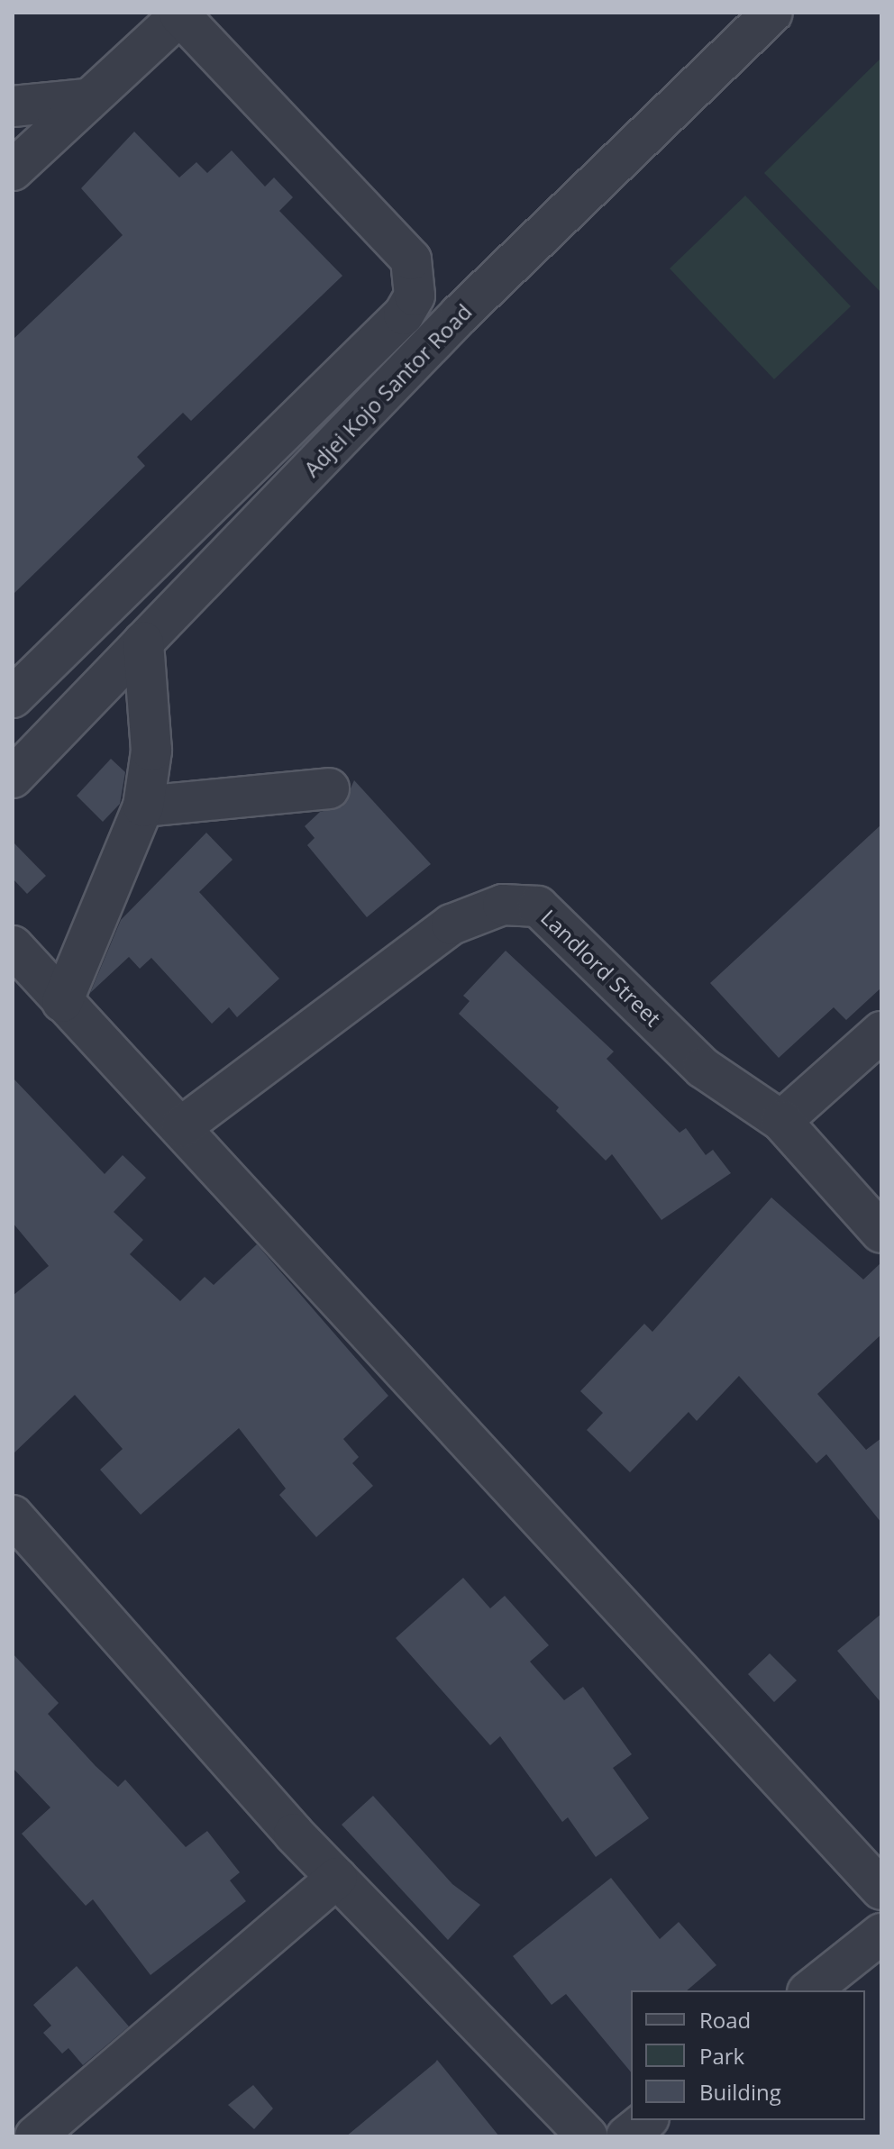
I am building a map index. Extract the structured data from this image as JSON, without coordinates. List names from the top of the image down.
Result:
{
  "streets": {
    "street": ["Adjei Kojo Santor Road", "Landlord Street"]
  },
  "legend": ["Road", "Park", "Building"]
}
